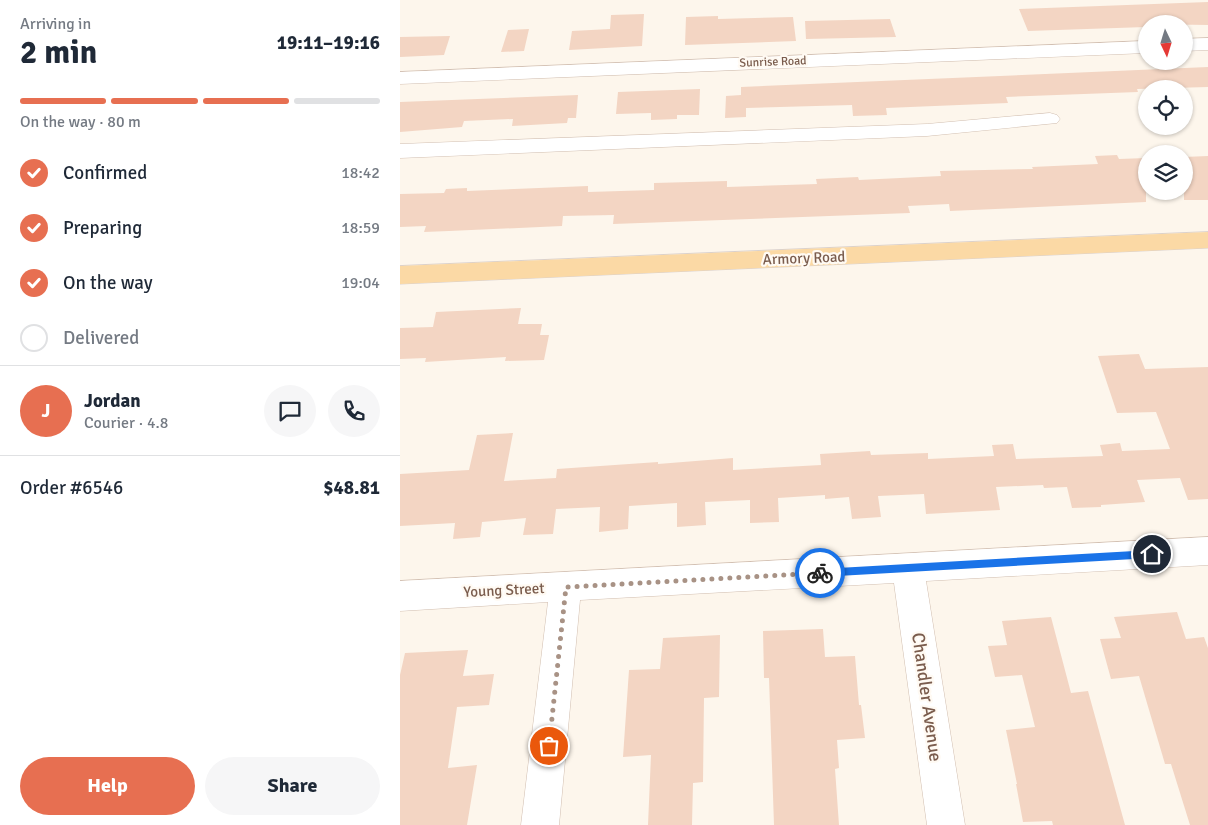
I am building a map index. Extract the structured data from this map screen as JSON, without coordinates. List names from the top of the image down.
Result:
{
  "streets": {
    "main road": ["Armory Road"],
    "street": ["Sunrise Road", "Young Street", "Chandler Avenue"]
  },
  "crossings": [
    ["Young Street", "Chandler Avenue"]
  ],
  "north": "bottom",
  "page": {
    "heading": ["2 min", "Arriving in", "19:11–19:16"],
    "panel": [
      "Jordan",
      "Courier · 4.8",
      "Order #6546",
      "$48.81"
    ],
    "bar": "On the way · 80 m",
    "list": [
      ["Confirmed", "18:42"],
      ["Preparing", "18:59"],
      ["On the way", "19:04"],
      "Delivered"
    ],
    "round": "J",
    "buttons": ["Help", "Share"]
  }
}
